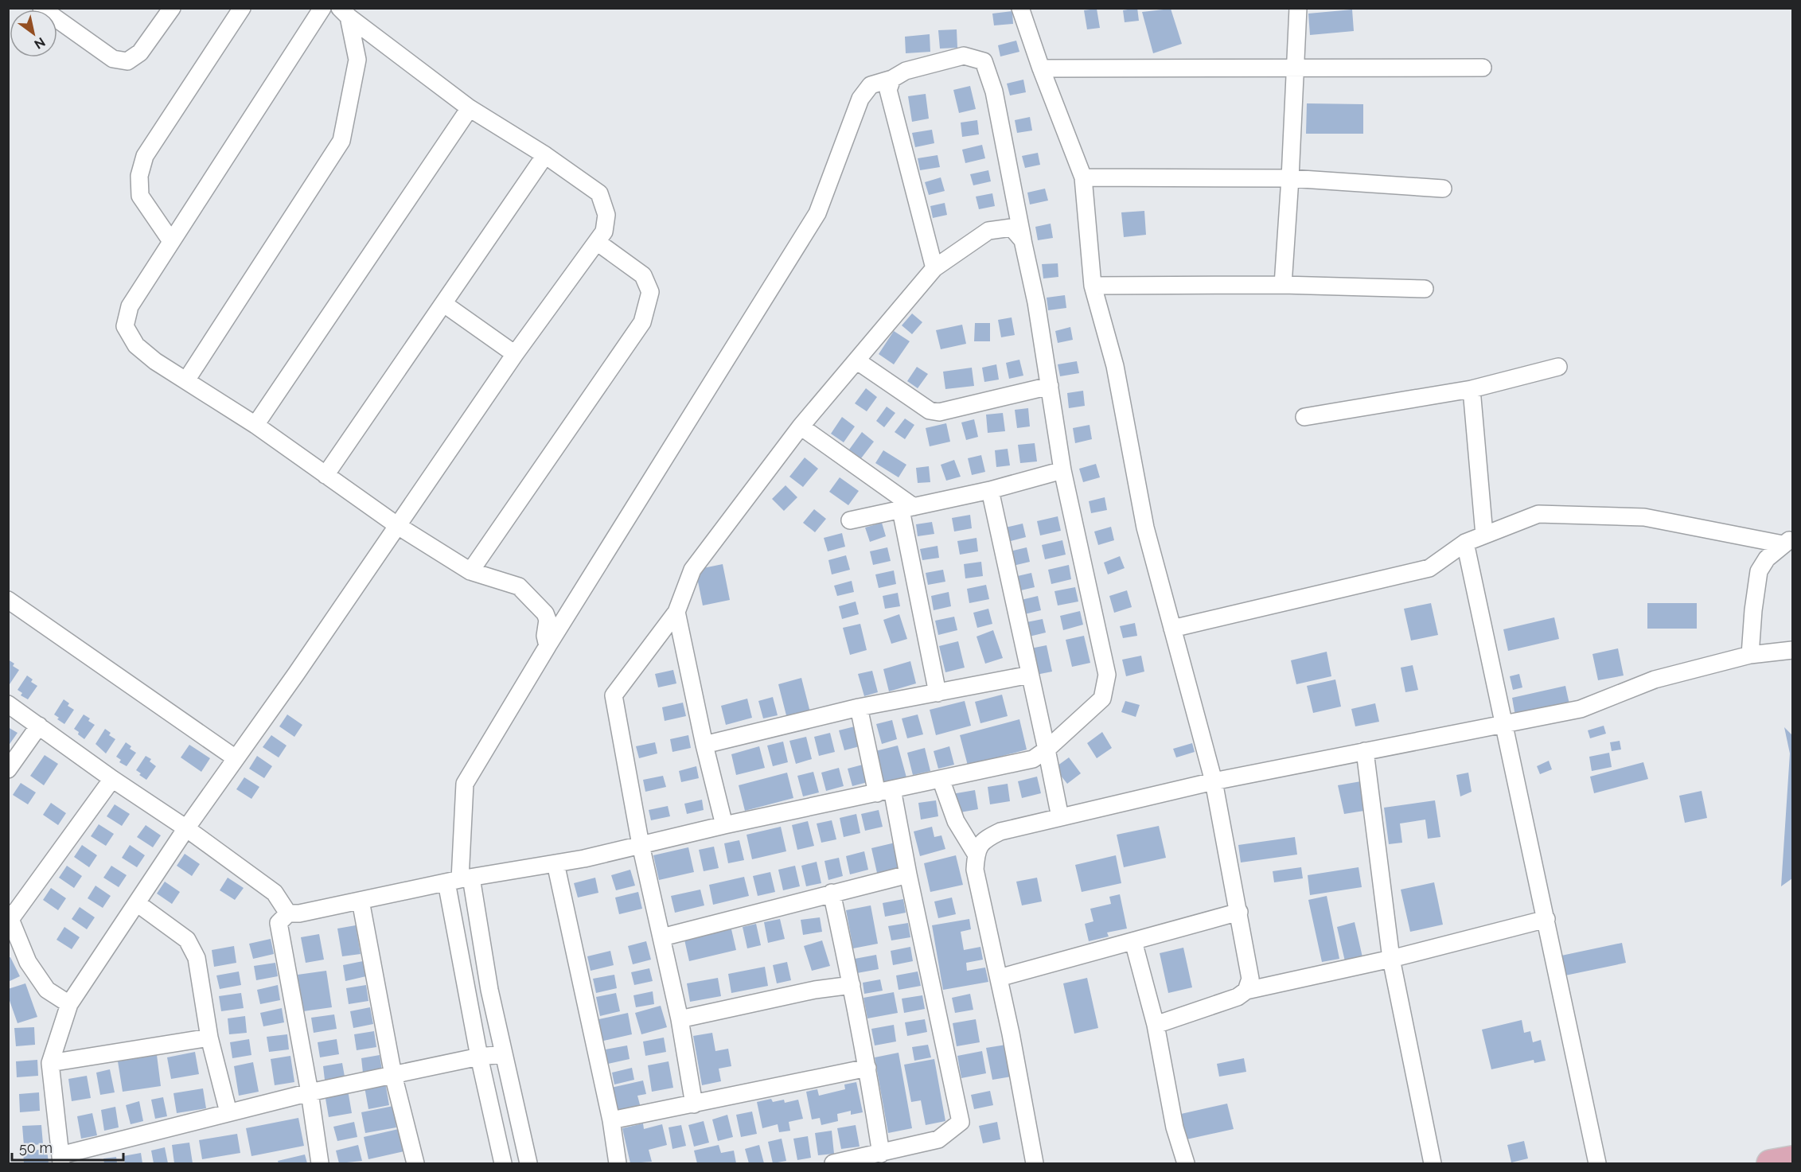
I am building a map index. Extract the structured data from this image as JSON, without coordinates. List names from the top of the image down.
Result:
{
  "scale_bar": "50 m",
  "north": "bottom right"
}
